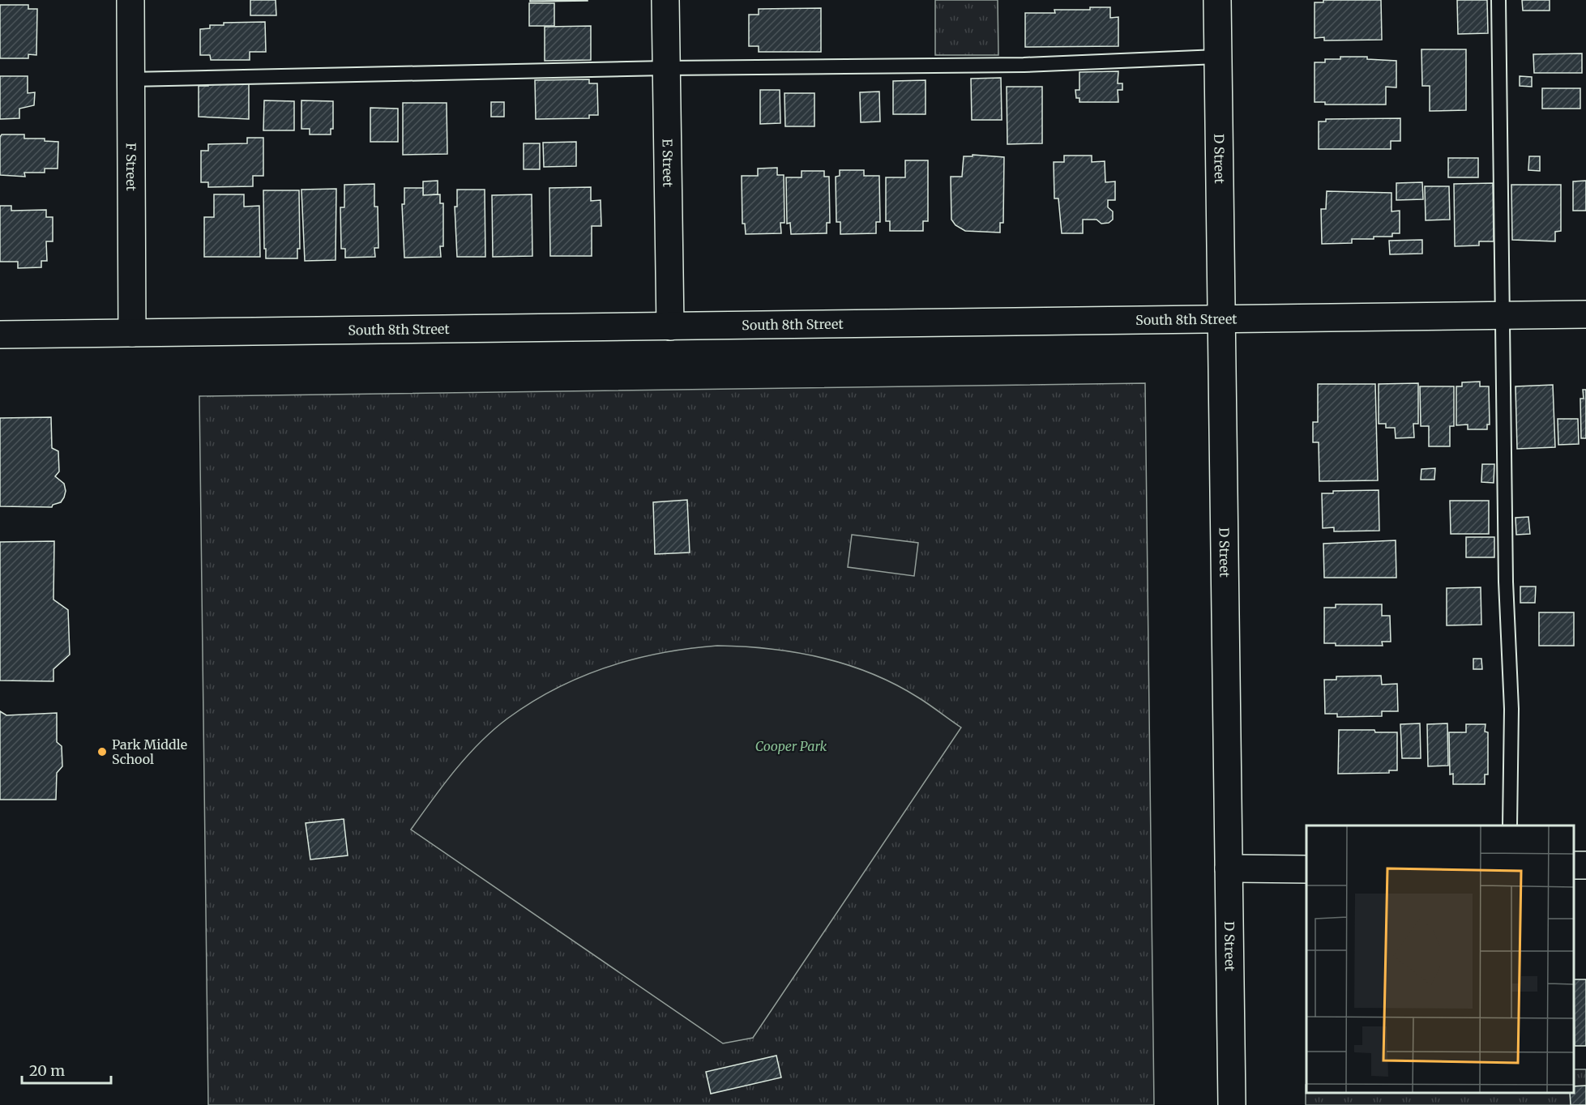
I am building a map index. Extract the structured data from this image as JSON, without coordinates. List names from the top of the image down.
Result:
{
  "streets": {
    "street": [
      "D Street",
      "E Street",
      "F Street",
      "South 8th Street"
    ]
  },
  "crossings": [
    ["D Street", "South 8th Street"],
    ["E Street", "South 8th Street"],
    ["F Street", "South 8th Street"]
  ],
  "parks": ["Cooper Park"],
  "places": ["Park Middle School"],
  "scale_bar": "20 m"
}
